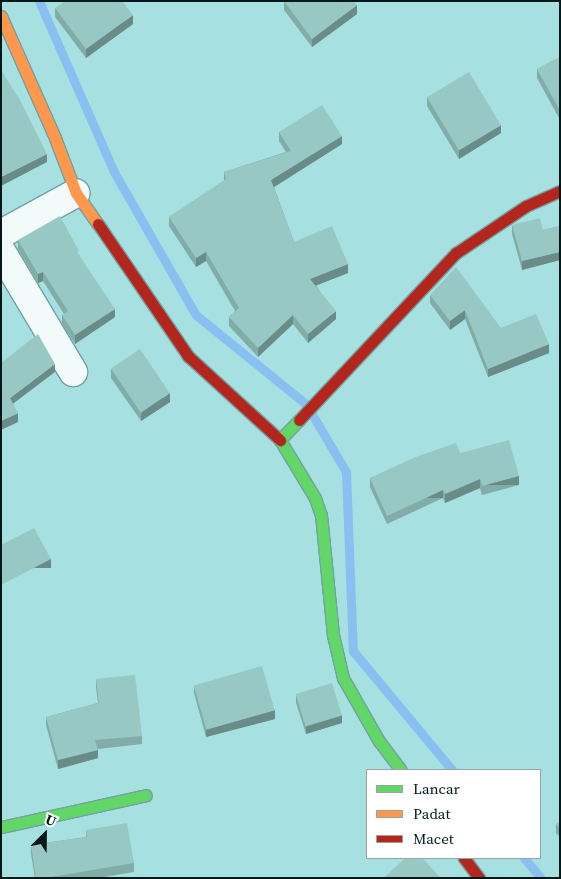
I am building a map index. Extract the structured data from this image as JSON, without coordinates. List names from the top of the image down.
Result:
{
  "legend": ["Lancar", "Padat", "Macet"],
  "north": "top right"
}
